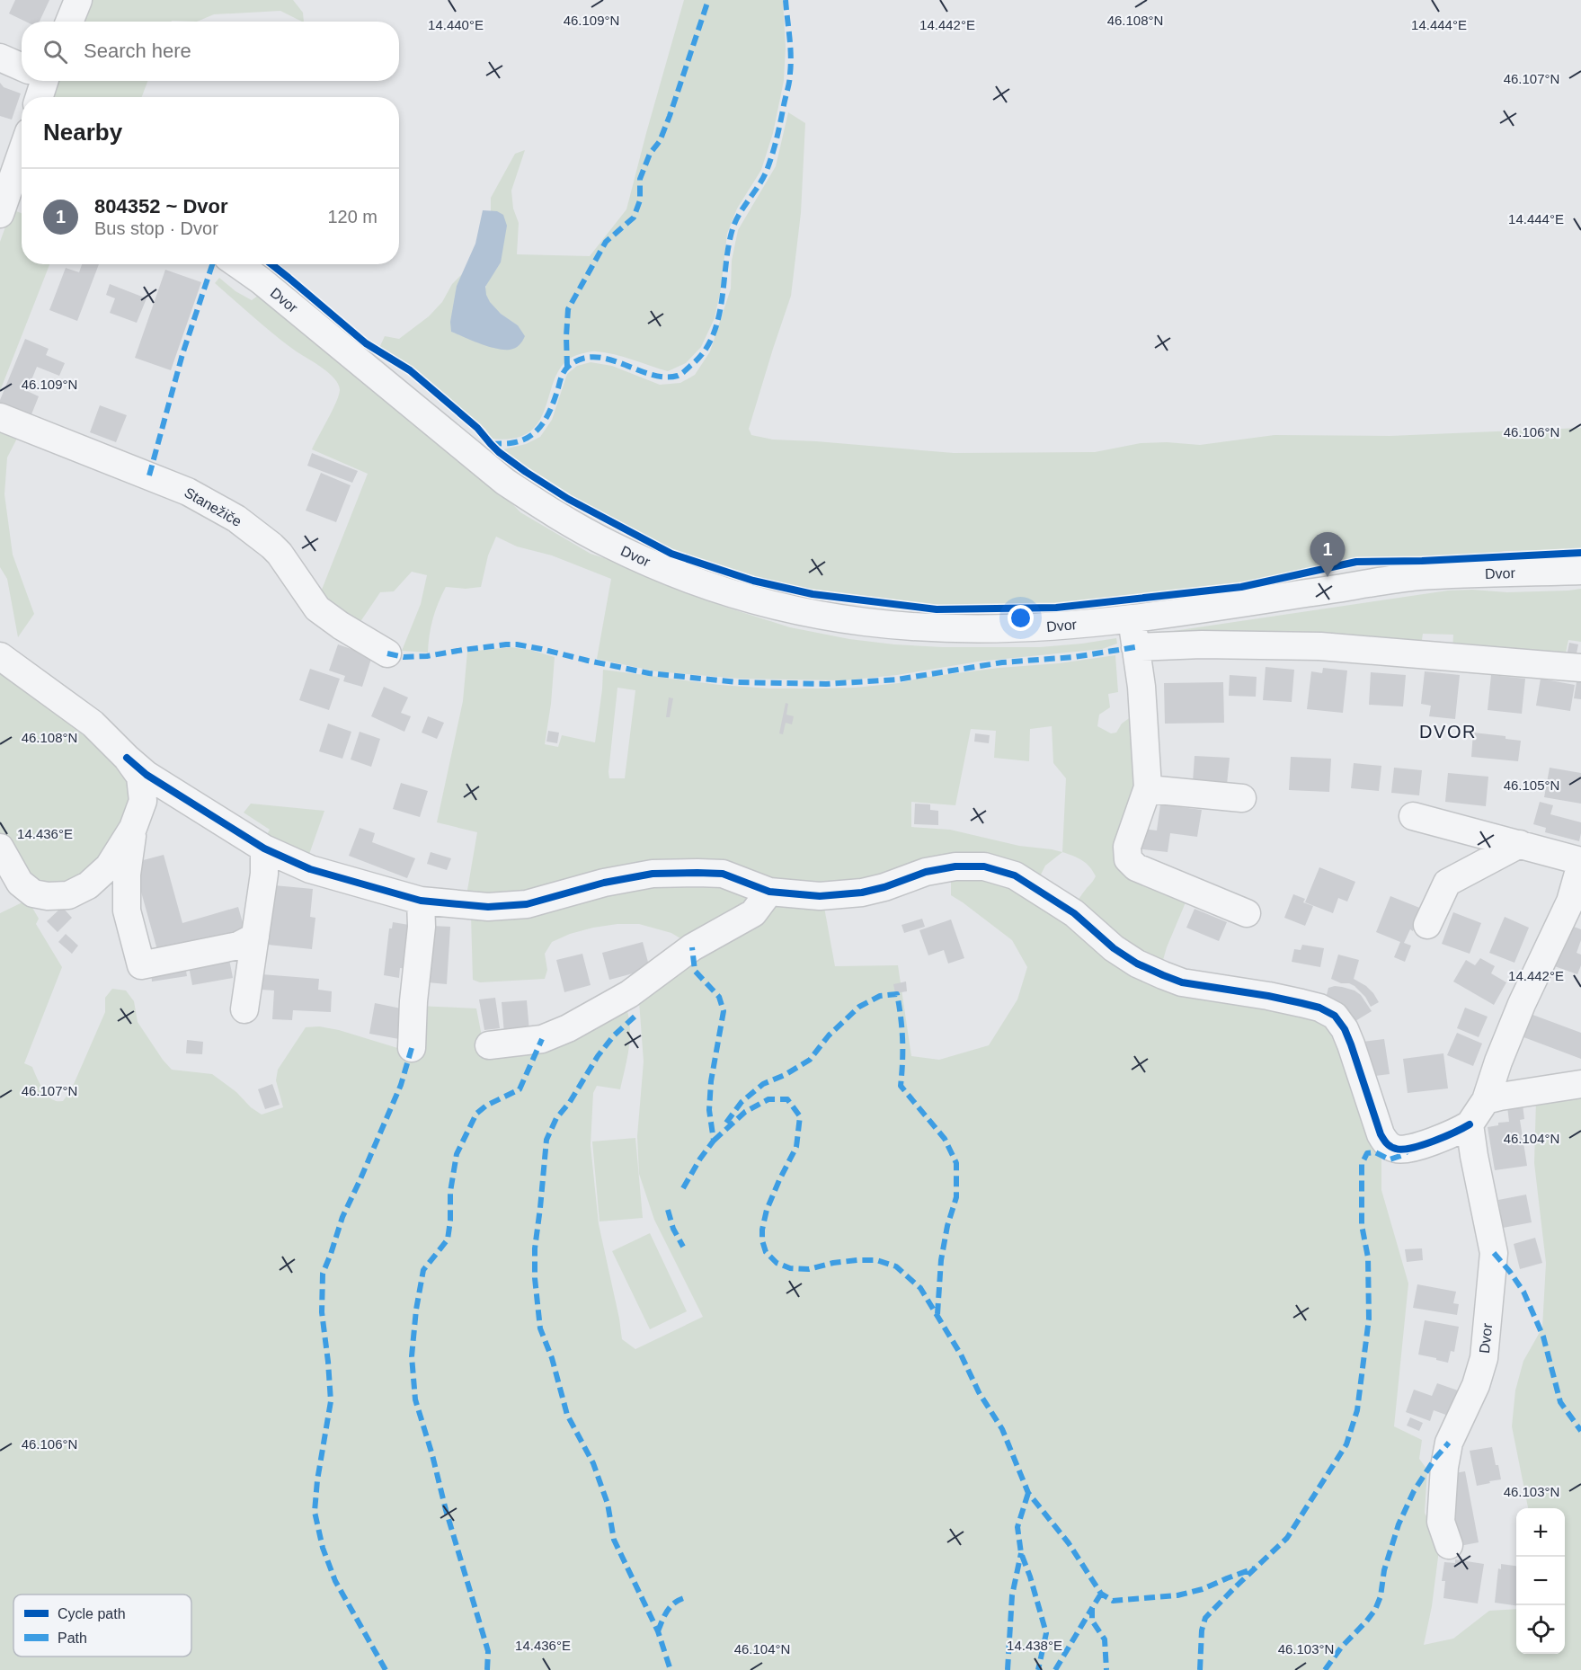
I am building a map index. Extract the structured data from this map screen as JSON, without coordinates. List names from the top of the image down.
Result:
{
  "streets": {
    "street": ["Dvor", "Stanežiče"]
  },
  "districts": ["DVOR"],
  "legend": ["Cycle path", "Path"],
  "page": {
    "search": "Search here",
    "heading": "Nearby",
    "list": [
      {
        "mark": "1",
        "name": "804352 ~ Dvor",
        "note": "Bus stop · Dvor",
        "value": "120 m"
      }
    ],
    "pins": "1",
    "map_buttons": ["+", "−"]
  },
  "coordinates": [
    "46.109°N",
    "46.108°N",
    "14.440°E",
    "14.442°E",
    "14.444°E",
    "46.107°N",
    "46.106°N",
    "46.105°N",
    "14.436°E",
    "46.104°N",
    "46.103°N",
    "14.438°E"
  ]
}
